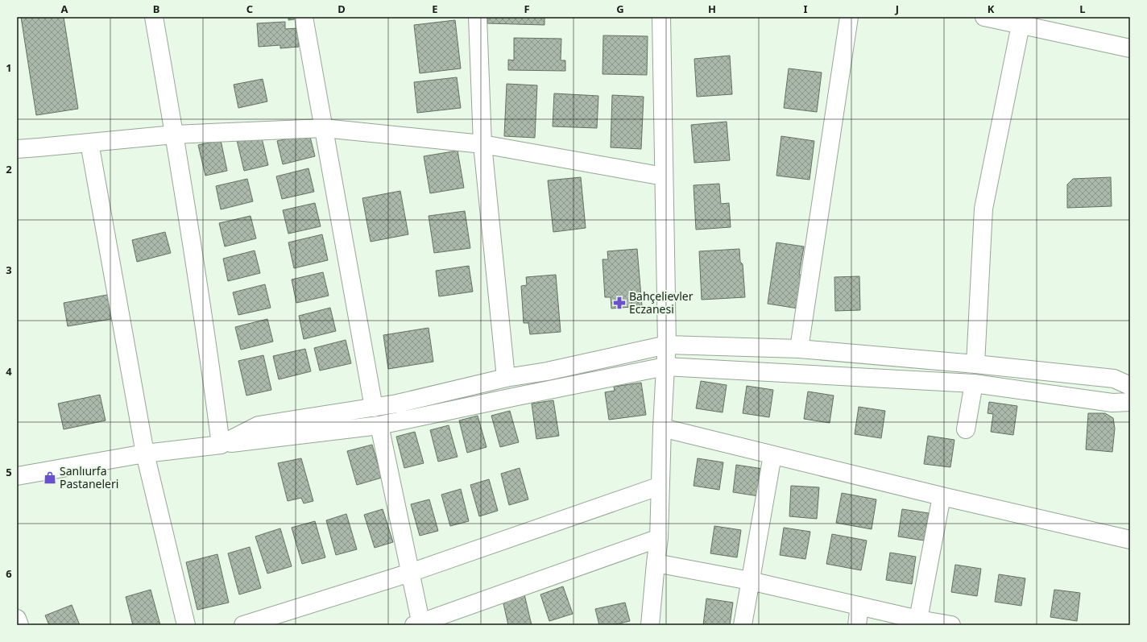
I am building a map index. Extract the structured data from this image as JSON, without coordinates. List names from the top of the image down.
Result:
{
  "places": {
    "pharmacy": ["Bahçelievler Eczanesi"],
    "shop": ["Sanlıurfa Pastaneleri"]
  },
  "grid": {
    "columns": [
      "A",
      "B",
      "C",
      "D",
      "E",
      "F",
      "G",
      "H",
      "I",
      "J",
      "K",
      "L"
    ],
    "rows": [
      "1",
      "2",
      "3",
      "4",
      "5",
      "6"
    ]
  }
}
